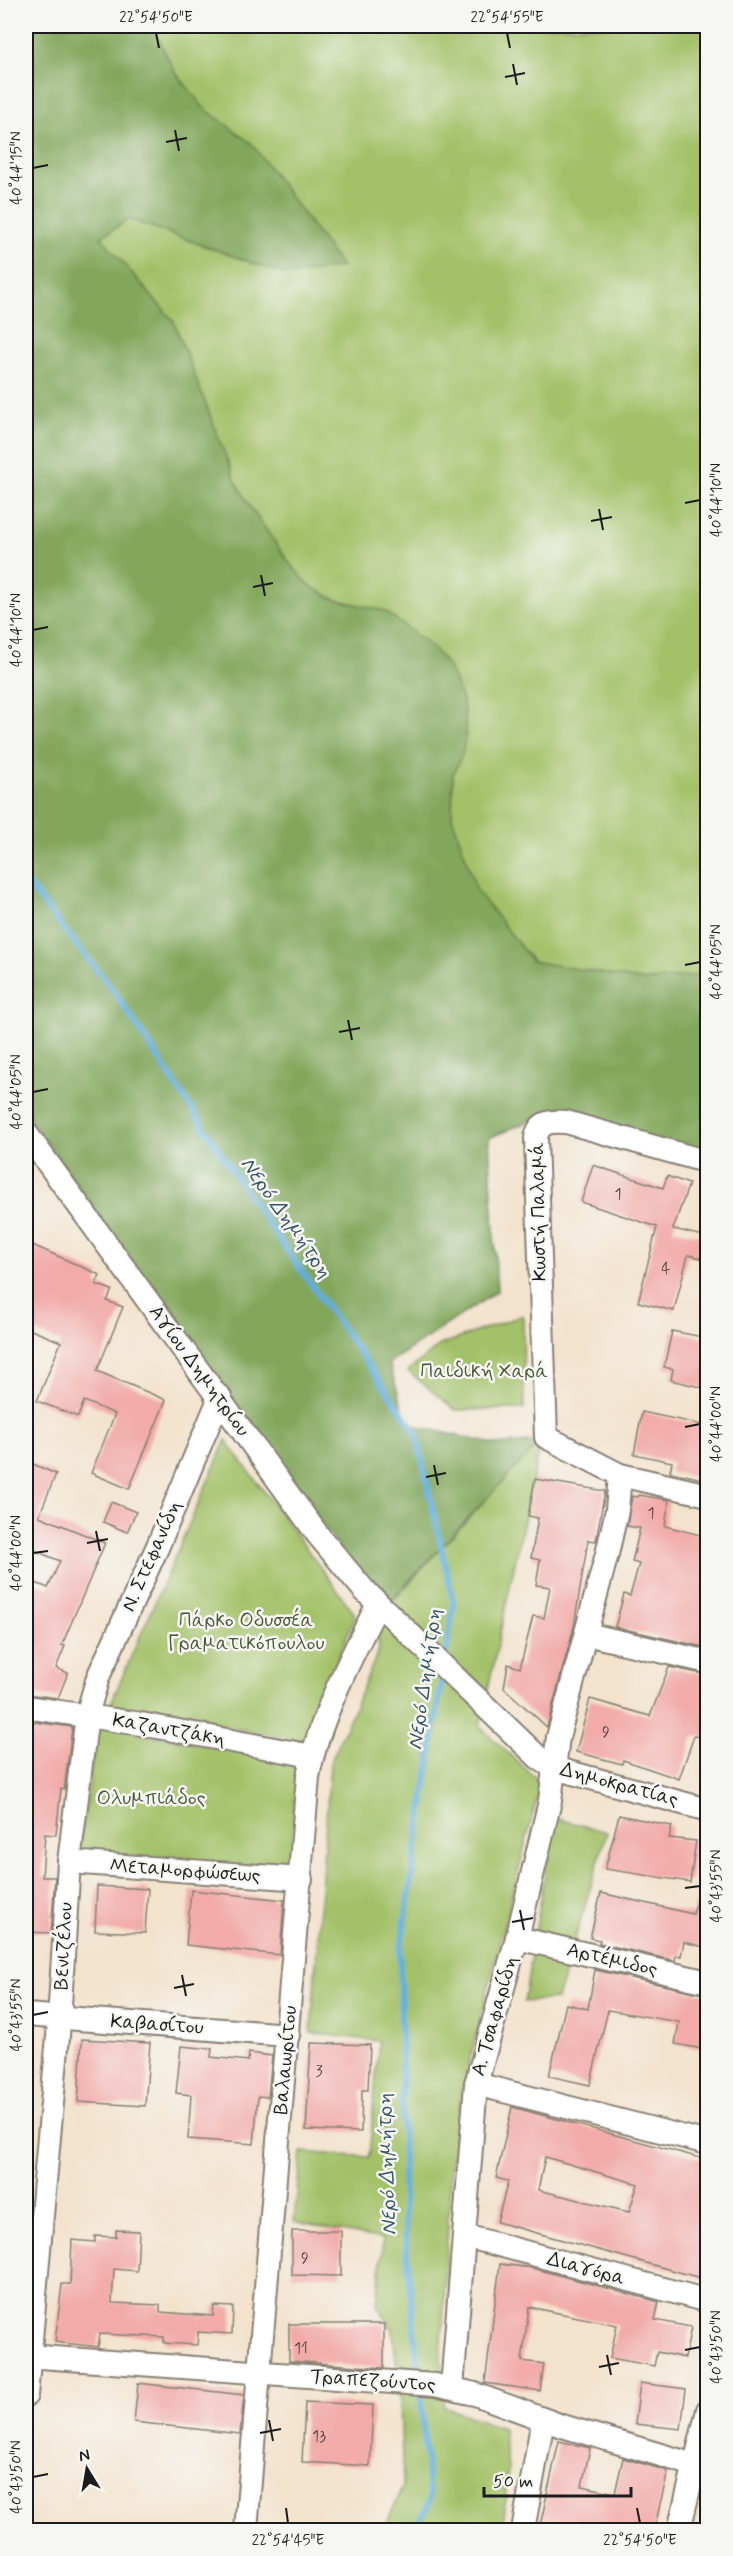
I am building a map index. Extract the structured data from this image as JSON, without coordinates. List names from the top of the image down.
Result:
{
  "streets": {
    "street": [
      "Κωστή Παλαμά",
      "Αγίου Δημητρίου",
      "Ν. Στεφανίδη",
      "Καζαντζάκη",
      "Δημοκρατίας",
      "Μεταμορφώσεως",
      "Βενιζέλου",
      "Αρτέμιδος",
      "Α. Τσαφαρίδη",
      "Καβασίτου",
      "Βαλαωρίτου",
      "Διαγόρα",
      "Τραπεζούντος"
    ]
  },
  "crossings": [
    ["Κωστή Παλαμά", "Α. Τσαφαρίδη"],
    ["Αγίου Δημητρίου", "Ν. Στεφανίδη"],
    ["Αγίου Δημητρίου", "Δημοκρατίας"],
    ["Αγίου Δημητρίου", "Βαλαωρίτου"],
    ["Ν. Στεφανίδη", "Καζαντζάκη"],
    ["Ν. Στεφανίδη", "Βενιζέλου"],
    ["Καζαντζάκη", "Βενιζέλου"],
    ["Καζαντζάκη", "Βαλαωρίτου"],
    ["Δημοκρατίας", "Α. Τσαφαρίδη"],
    ["Δημοκρατίας", "Βαλαωρίτου"],
    ["Μεταμορφώσεως", "Βενιζέλου"],
    ["Μεταμορφώσεως", "Βαλαωρίτου"],
    ["Βενιζέλου", "Καβασίτου"],
    ["Βενιζέλου", "Τραπεζούντος"],
    ["Αρτέμιδος", "Α. Τσαφαρίδη"],
    ["Α. Τσαφαρίδη", "Διαγόρα"],
    ["Α. Τσαφαρίδη", "Τραπεζούντος"],
    ["Καβασίτου", "Βαλαωρίτου"],
    ["Βαλαωρίτου", "Τραπεζούντος"]
  ],
  "water": ["Νερό Δημήτρη"],
  "parks": ["Παιδική Χαρά", "Πάρκο Οδυσσέα Γραματικόπουλου", "Ολυμπιάδος"],
  "house_numbers": [
    "1",
    "4",
    "1",
    "9",
    "3",
    "9",
    "11",
    "13"
  ],
  "scale_bar": "50 m",
  "north": "top",
  "coordinates": [
    "22°54'50\"E",
    "22°54'55\"E",
    "40°44'15\"N",
    "40°44'10\"N",
    "40°44'05\"N",
    "40°44'00\"N",
    "40°43'55\"N",
    "40°43'50\"N",
    "22°54'45\"E"
  ]
}
